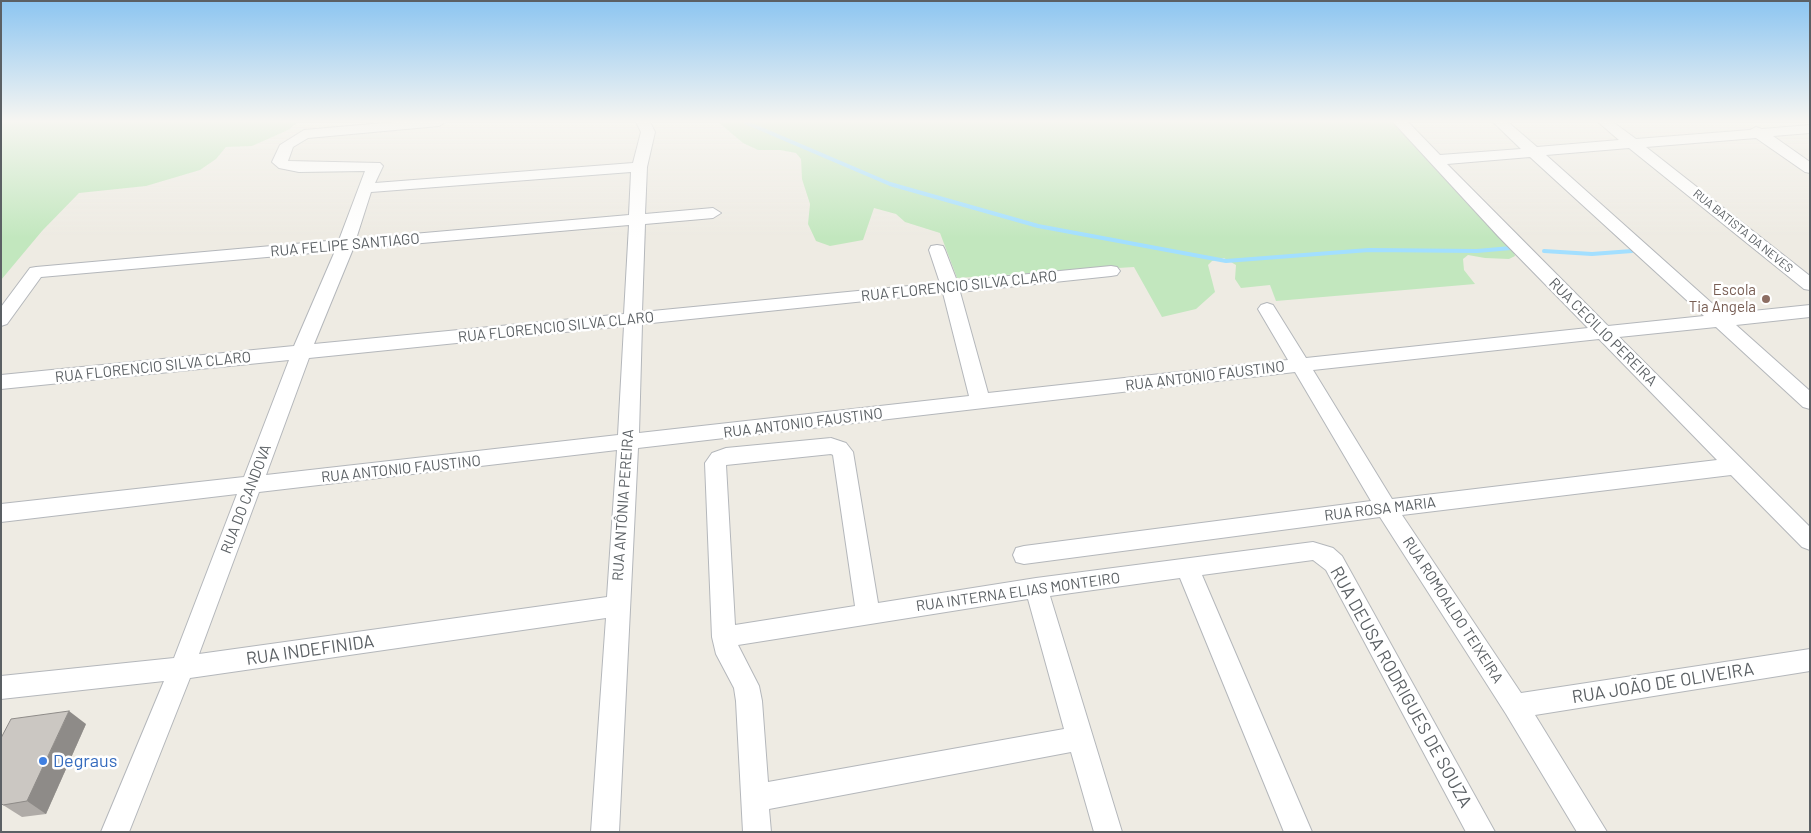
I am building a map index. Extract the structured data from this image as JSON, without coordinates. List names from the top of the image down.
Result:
{
  "streets": {
    "street": [
      "RUA BATISTA DA NEVES",
      "RUA FELIPE SANTIAGO",
      "RUA FLORENCIO SILVA CLARO",
      "RUA CECILIO PEREIRA",
      "RUA ANTONIO FAUSTINO",
      "RUA DO CANDOVA",
      "RUA ANTÔNIA PEREIRA",
      "RUA ROSA MARIA",
      "RUA INTERNA ELIAS MONTEIRO",
      "RUA ROMOALDO TEIXEIRA",
      "RUA INDEFINIDA",
      "RUA JOÃO DE OLIVEIRA",
      "RUA DEUSA RODRIGUES DE SOUZA"
    ]
  },
  "crossings": [
    ["RUA FELIPE SANTIAGO", "RUA DO CANDOVA"],
    ["RUA FELIPE SANTIAGO", "RUA ANTÔNIA PEREIRA"],
    ["RUA FLORENCIO SILVA CLARO", "RUA DO CANDOVA"],
    ["RUA FLORENCIO SILVA CLARO", "RUA ANTÔNIA PEREIRA"],
    ["RUA CECILIO PEREIRA", "RUA ANTONIO FAUSTINO"],
    ["RUA CECILIO PEREIRA", "RUA ROSA MARIA"],
    ["RUA ANTONIO FAUSTINO", "RUA DO CANDOVA"],
    ["RUA ANTONIO FAUSTINO", "RUA ANTÔNIA PEREIRA"],
    ["RUA ANTONIO FAUSTINO", "RUA ROMOALDO TEIXEIRA"],
    ["RUA DO CANDOVA", "RUA INDEFINIDA"],
    ["RUA ANTÔNIA PEREIRA", "RUA INDEFINIDA"],
    ["RUA ROSA MARIA", "RUA ROMOALDO TEIXEIRA"],
    ["RUA INTERNA ELIAS MONTEIRO", "RUA DEUSA RODRIGUES DE SOUZA"],
    ["RUA ROMOALDO TEIXEIRA", "RUA JOÃO DE OLIVEIRA"]
  ],
  "places": ["Escola Tia Angela", "Degraus"]
}
